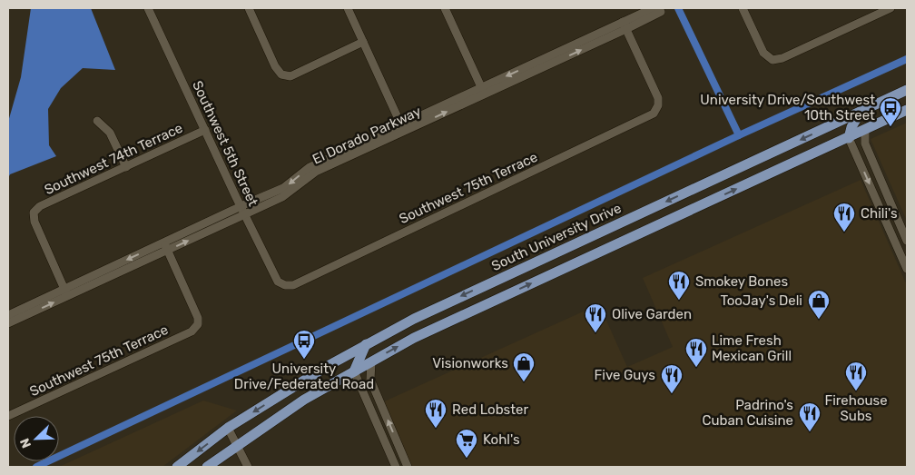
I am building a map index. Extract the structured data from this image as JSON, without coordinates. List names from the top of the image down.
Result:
{
  "streets": {
    "main road": ["South University Drive"],
    "street": [
      "El Dorado Parkway",
      "Southwest 5th Street",
      "Southwest 74th Terrace",
      "Southwest 75th Terrace"
    ]
  },
  "crossings": [
    ["El Dorado Parkway", "Southwest 5th Street"],
    ["El Dorado Parkway", "Southwest 74th Terrace"],
    ["El Dorado Parkway", "Southwest 75th Terrace"],
    ["Southwest 5th Street", "Southwest 74th Terrace"],
    ["Southwest 5th Street", "Southwest 75th Terrace"]
  ],
  "places": {
    "bus stop": ["University Drive/Southwest 10th Street", "University Drive/Federated Road"],
    "restaurant": [
      "Chili's",
      "Smokey Bones",
      "Olive Garden",
      "Lime Fresh Mexican Grill",
      "Firehouse Subs",
      "Five Guys",
      "Red Lobster",
      "Padrino's Cuban Cuisine"
    ],
    "shop": ["TooJay's Deli", "Visionworks"],
    "supermarket": ["Kohl's"]
  },
  "north": "bottom left"
}
